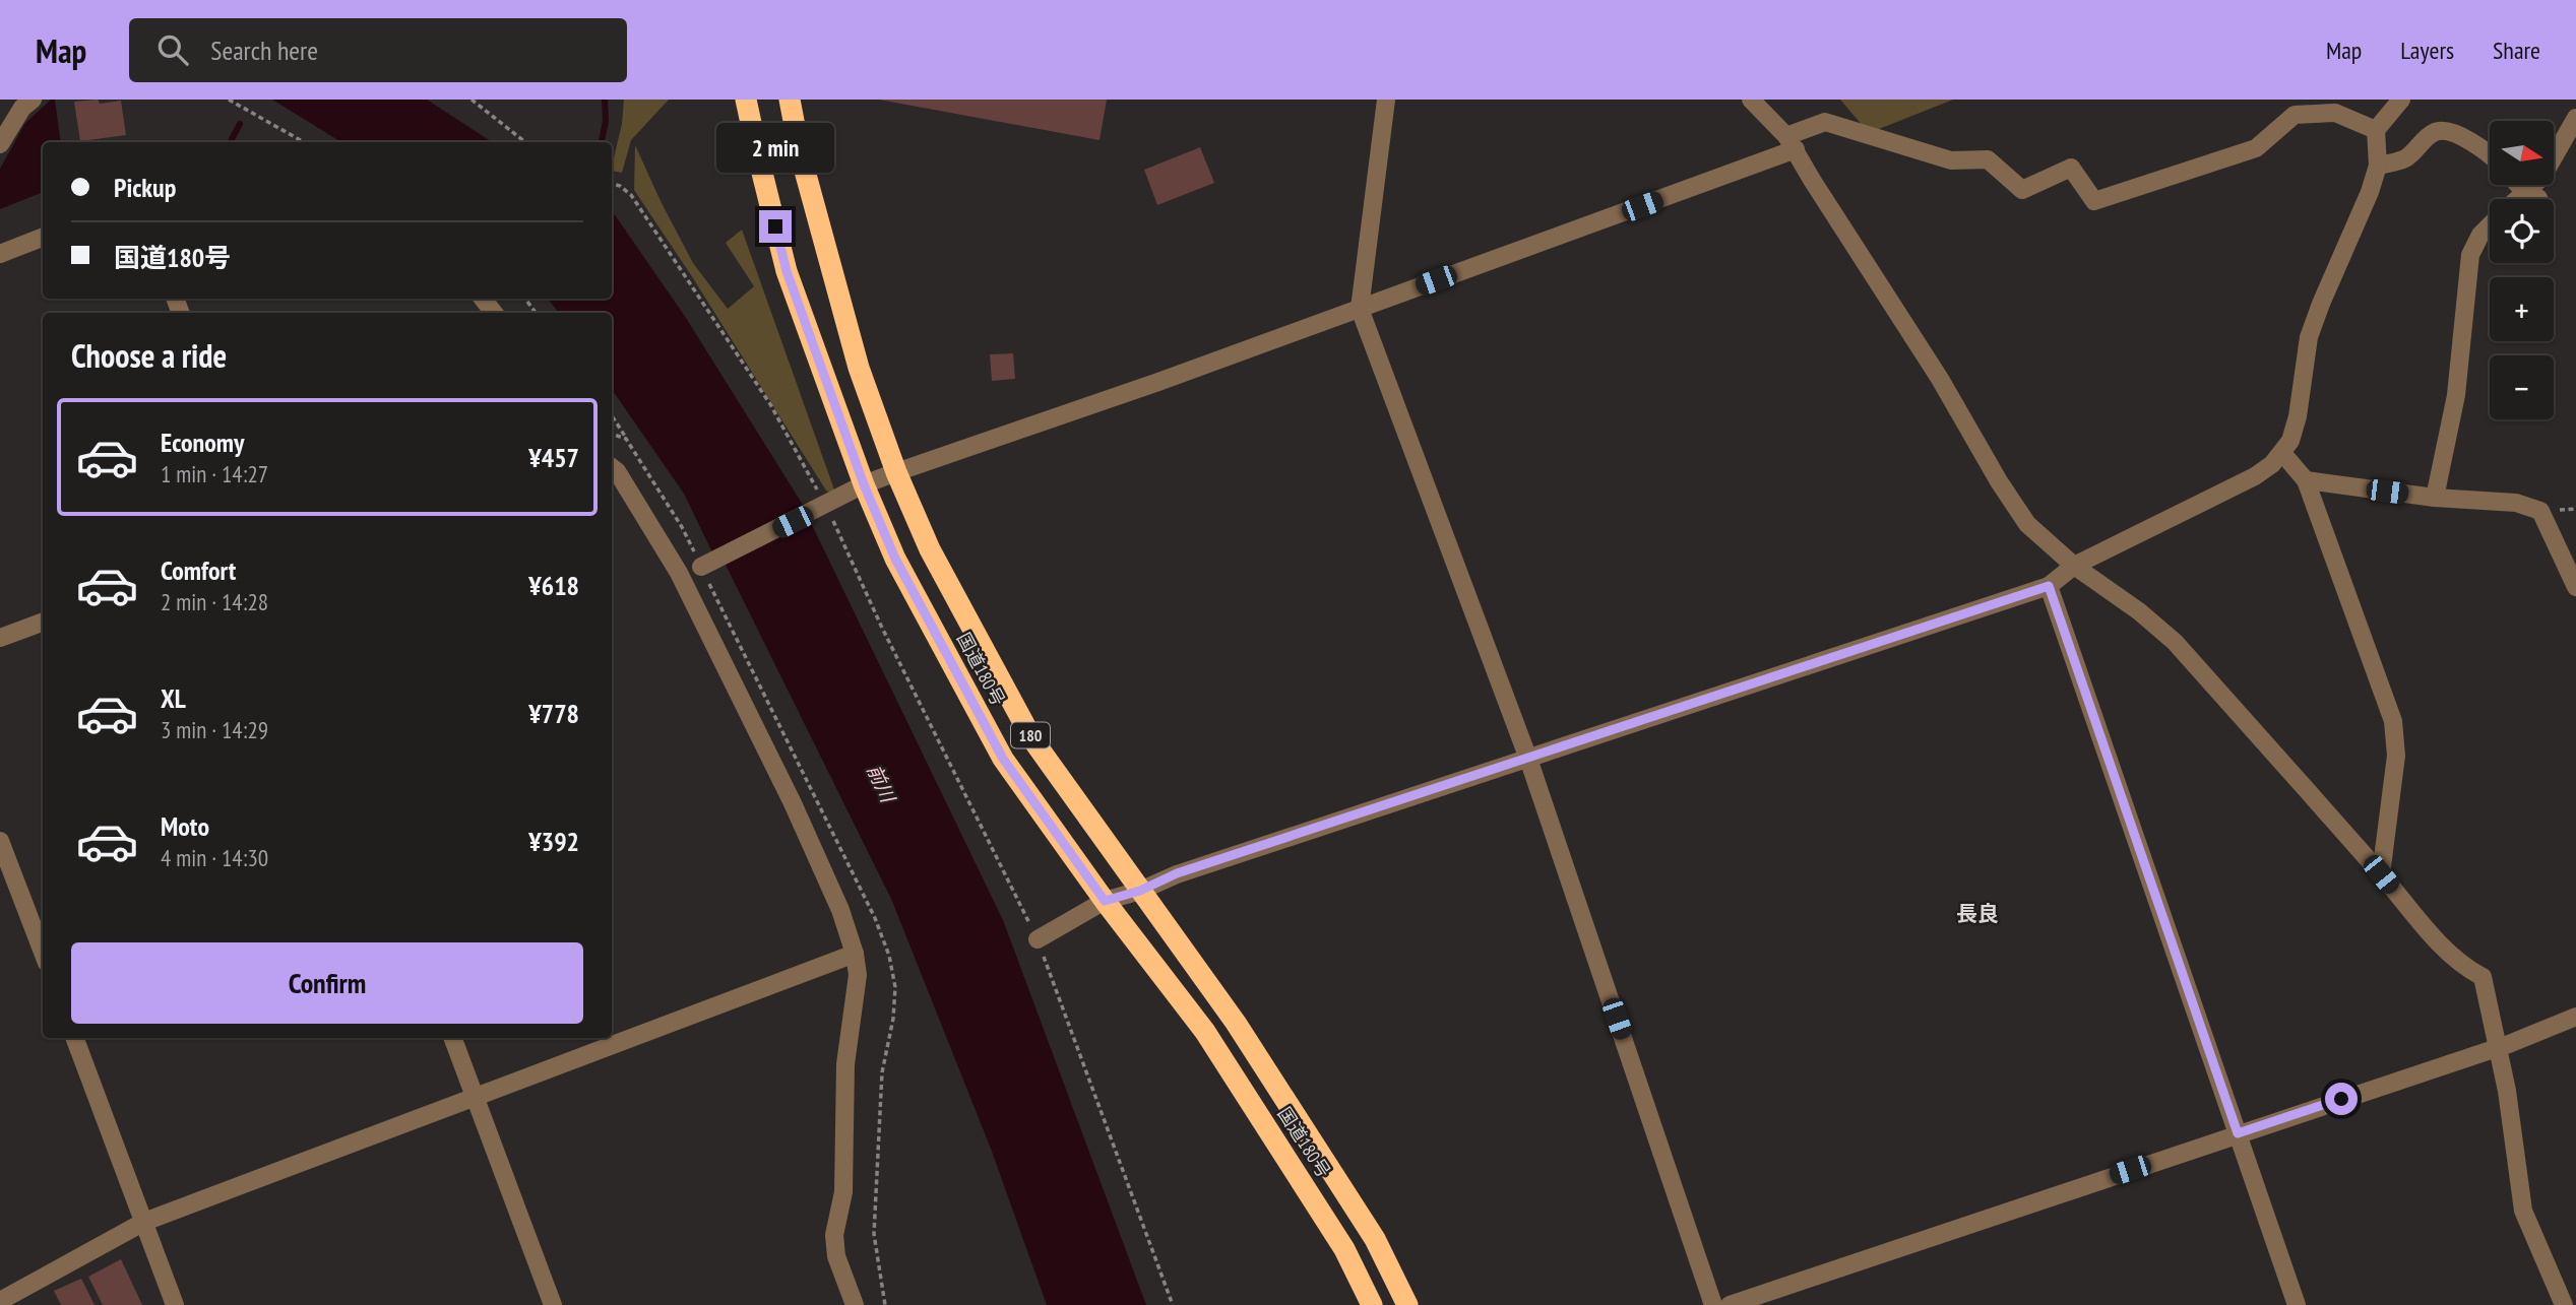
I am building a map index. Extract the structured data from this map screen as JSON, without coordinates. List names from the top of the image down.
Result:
{
  "streets": {
    "highway": ["国道180号", "180"]
  },
  "districts": ["長良"],
  "water": ["前川"],
  "north": "right",
  "page": {
    "header": "Map",
    "search": "Search here",
    "nav": ["Map", "Layers", "Share"],
    "map_buttons": ["+", "−"],
    "bubble": "2 min",
    "banner": ["Pickup", "国道180号"],
    "heading": "Choose a ride",
    "list": [
      {
        "name": "Economy",
        "note": "1 min · 14:27",
        "value": "¥457"
      },
      {
        "name": "Comfort",
        "note": "2 min · 14:28",
        "value": "¥618"
      },
      {
        "name": "XL",
        "note": "3 min · 14:29",
        "value": "¥778"
      },
      {
        "name": "Moto",
        "note": "4 min · 14:30",
        "value": "¥392"
      }
    ],
    "buttons": "Confirm"
  }
}
